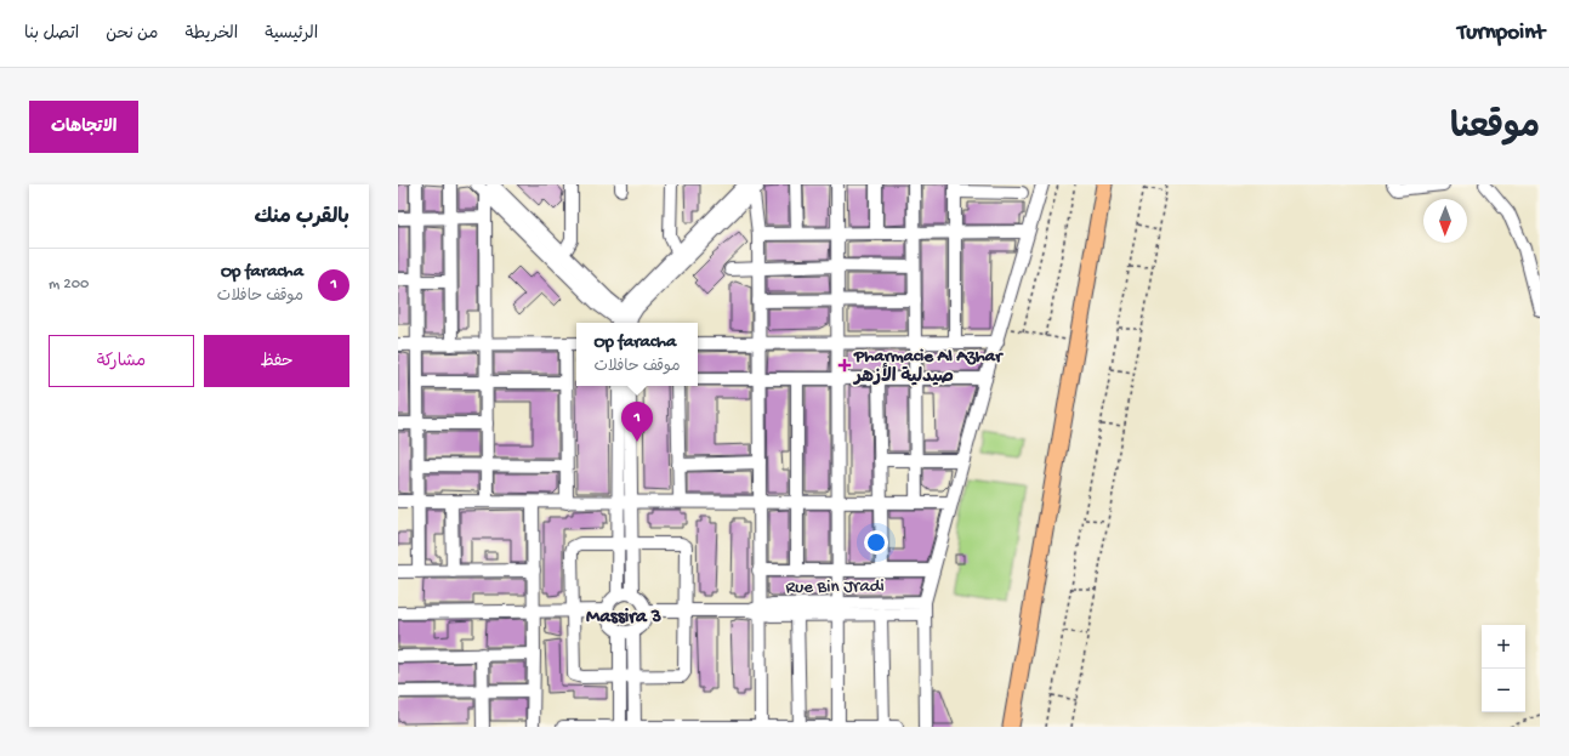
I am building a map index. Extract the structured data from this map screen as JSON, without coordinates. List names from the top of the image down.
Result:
{
  "streets": {
    "street": ["Rue Bin Jradi"]
  },
  "districts": ["Massira 3"],
  "places": {
    "health": ["Pharmacie Al Azhar صيدلية الأزهر"]
  },
  "north": "bottom",
  "page": {
    "header": "Turnpoint",
    "nav": [
      "الرئيسية",
      "الخريطة",
      "من نحن",
      "اتصل بنا"
    ],
    "title": "موقعنا",
    "buttons": [
      "الاتجاهات",
      ["حفظ", "مشاركة"]
    ],
    "heading": "بالقرب منك",
    "list": [
      {
        "mark": "1",
        "name": "Op faracha",
        "note": "موقف حافلات",
        "value": "200 m"
      }
    ],
    "popup": ["Op faracha", "موقف حافلات"],
    "pins": "1",
    "map_buttons": ["+", "−"]
  }
}
